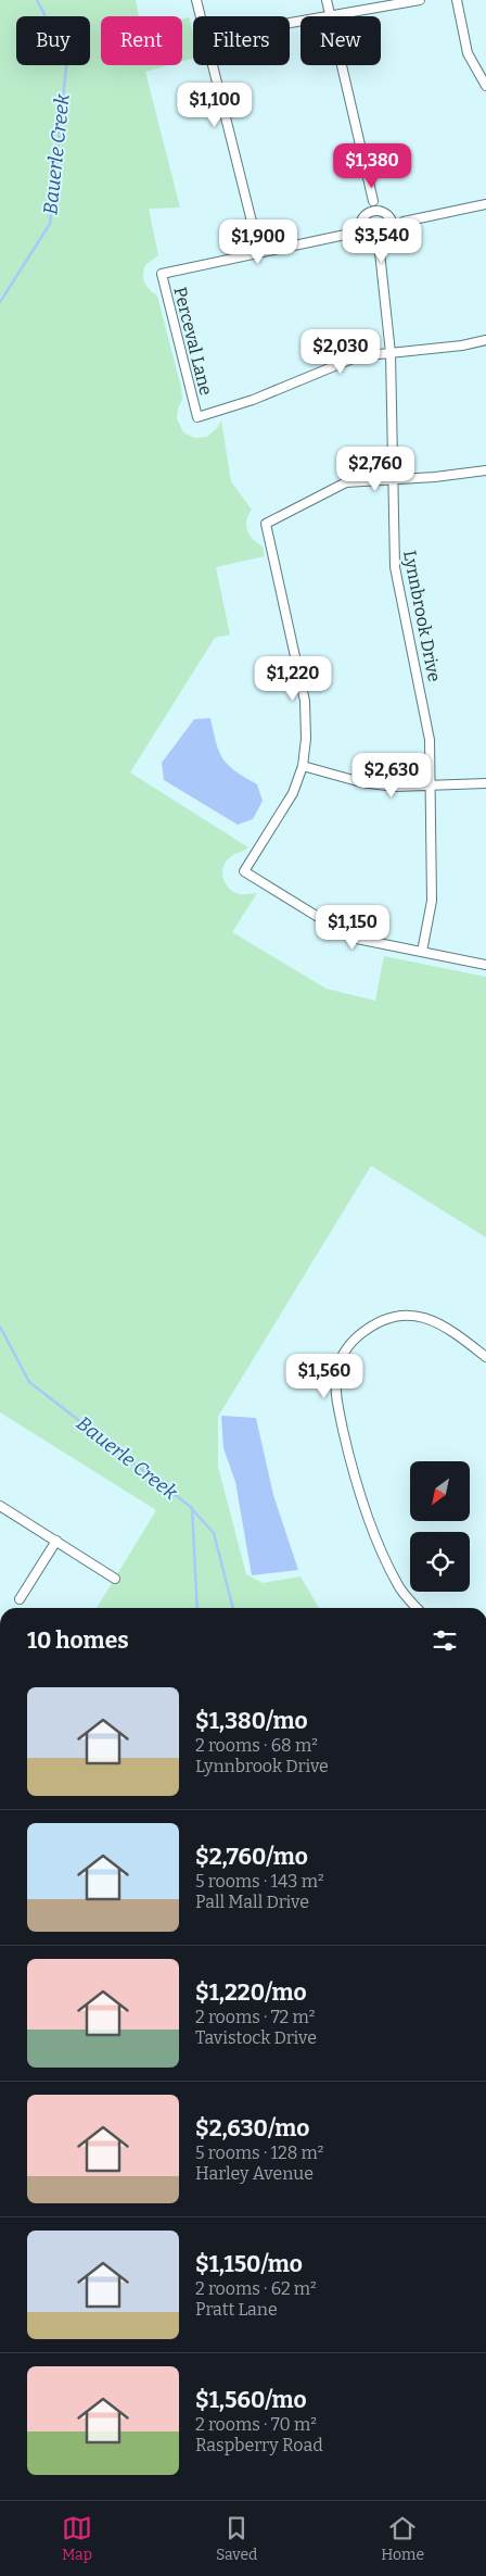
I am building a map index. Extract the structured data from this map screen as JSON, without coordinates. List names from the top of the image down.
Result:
{
  "streets": {
    "street": ["Perceval Lane", "Lynnbrook Drive"]
  },
  "crossings": [
    ["Perceval Lane", "Lynnbrook Drive"]
  ],
  "water": ["Bauerle Creek"],
  "north": "bottom left",
  "page": {
    "chip": [
      "Buy",
      "Rent",
      "Filters",
      "New"
    ],
    "price": [
      "$1,100",
      "$1,380",
      "$3,540",
      "$1,900",
      "$2,030",
      "$2,760",
      "$1,220",
      "$2,630",
      "$1,150",
      "$1,560"
    ],
    "heading": "10 homes",
    "list": [
      {
        "name": "$1,380/mo",
        "note": "2 rooms · 68 m² · Lynnbrook Drive"
      },
      {
        "name": "$2,760/mo",
        "note": "5 rooms · 143 m² · Pall Mall Drive"
      },
      {
        "name": "$1,220/mo",
        "note": "2 rooms · 72 m² · Tavistock Drive"
      },
      {
        "name": "$2,630/mo",
        "note": "5 rooms · 128 m² · Harley Avenue"
      },
      {
        "name": "$1,150/mo",
        "note": "2 rooms · 62 m² · Pratt Lane"
      },
      {
        "name": "$1,560/mo",
        "note": "2 rooms · 70 m² · Raspberry Road"
      }
    ],
    "tabs": ["Map", "Saved", "Home"]
  }
}
